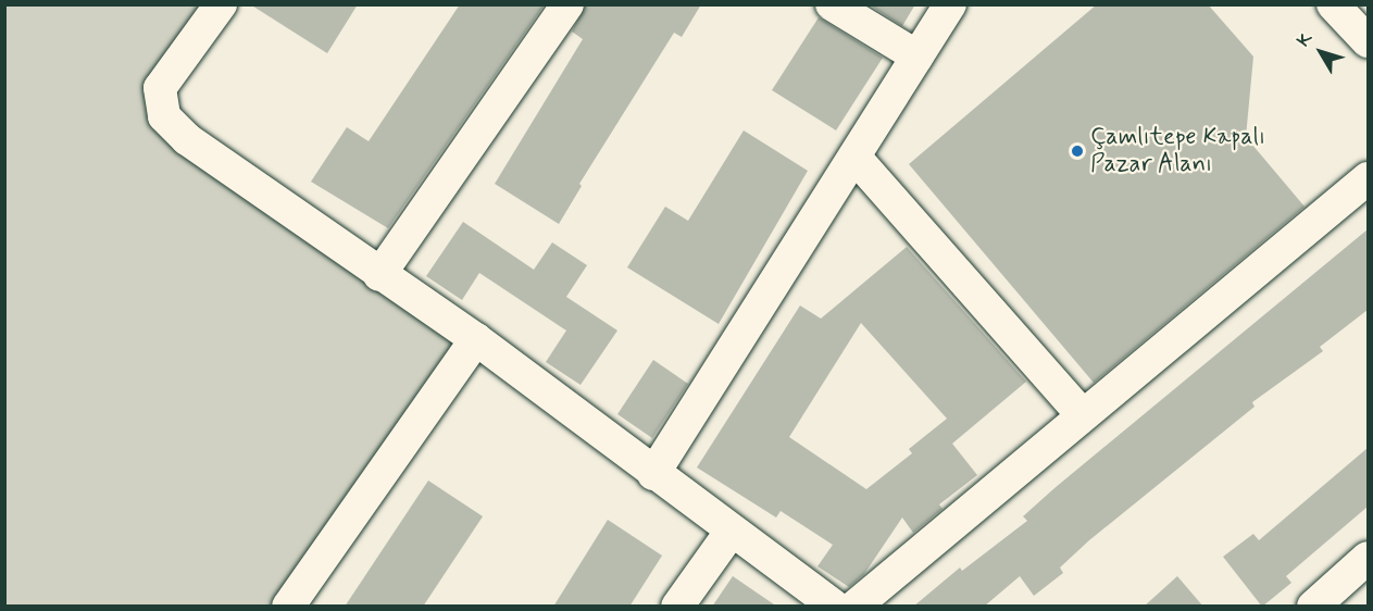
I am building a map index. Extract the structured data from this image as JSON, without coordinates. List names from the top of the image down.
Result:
{
  "places": ["Çamlıtepe Kapalı Pazar Alanı"],
  "north": "top left"
}
